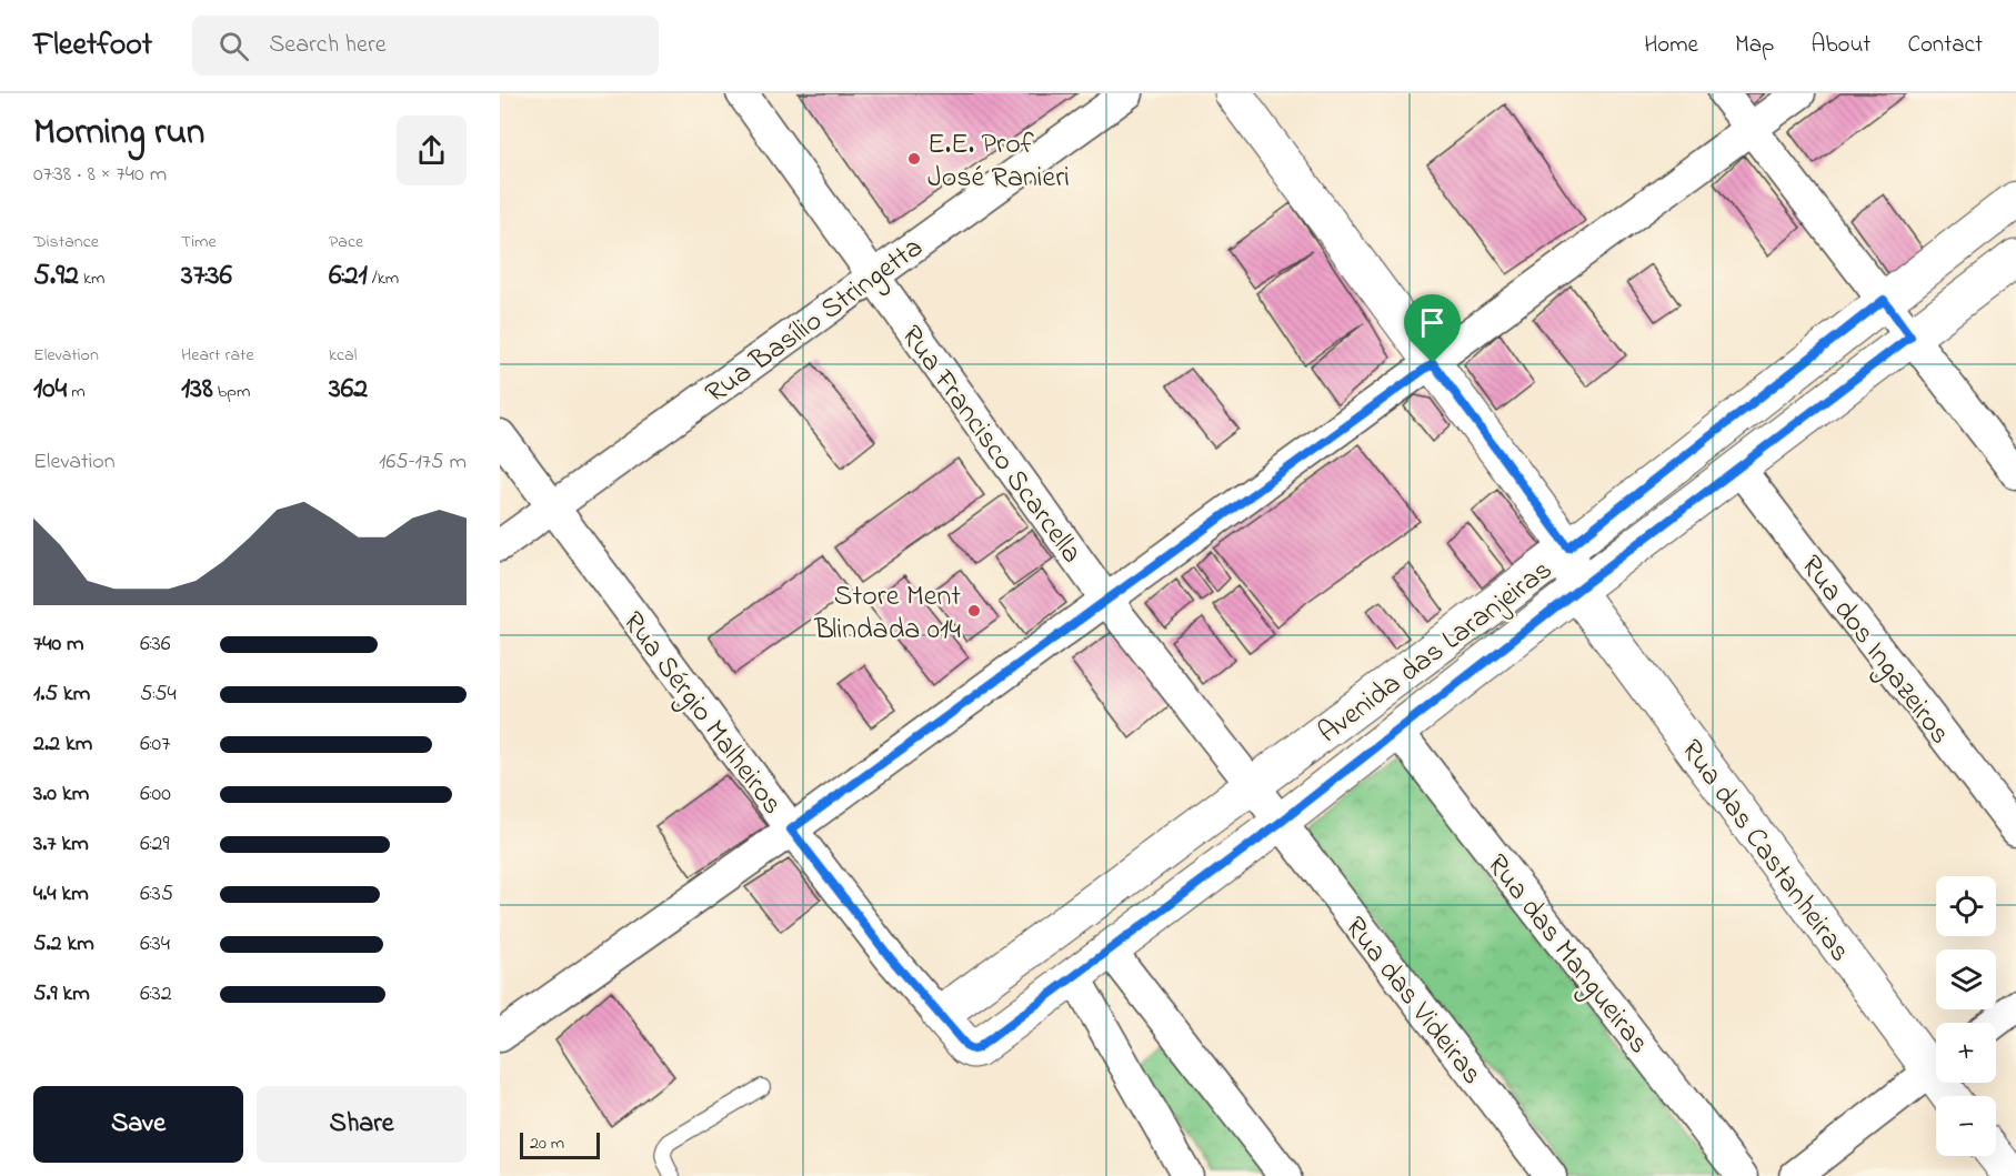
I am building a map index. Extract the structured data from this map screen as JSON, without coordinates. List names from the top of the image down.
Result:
{
  "streets": {
    "street": [
      "Rua Basílio Stringetta",
      "Rua Francisco Scarcella",
      "Rua dos Ingazeiros",
      "Avenida das Laranjeiras",
      "Rua Sérgio Malheiros",
      "Rua das Castanheiras",
      "Rua das Mangueiras",
      "Rua das Videiras"
    ]
  },
  "crossings": [
    ["Rua Basílio Stringetta", "Rua Francisco Scarcella"],
    ["Rua Basílio Stringetta", "Rua Sérgio Malheiros"],
    ["Rua Francisco Scarcella", "Avenida das Laranjeiras"],
    ["Rua Francisco Scarcella", "Rua das Videiras"],
    ["Rua dos Ingazeiros", "Avenida das Laranjeiras"],
    ["Avenida das Laranjeiras", "Rua Sérgio Malheiros"],
    ["Avenida das Laranjeiras", "Rua das Castanheiras"],
    ["Avenida das Laranjeiras", "Rua das Mangueiras"],
    ["Avenida das Laranjeiras", "Rua das Videiras"]
  ],
  "places": ["E.E. Prof José Ranieri", "Store Ment Blindada 014"],
  "scale_bar": "20 m",
  "page": {
    "header": "Fleetfoot",
    "search": "Search here",
    "nav": [
      "Home",
      "Map",
      "About",
      "Contact"
    ],
    "heading": ["Morning run", "07:38 · 8 × 740 m"],
    "stats": [
      ["Distance", "5.92 km"],
      ["Time", "37:36"],
      ["Pace", "6:21 /km"],
      ["Elevation", "104 m"],
      ["Heart rate", "138 bpm"],
      ["kcal", "362"]
    ],
    "chart": ["Elevation", "165–175 m"],
    "list": [
      {
        "name": "740 m",
        "note": "6:36"
      },
      {
        "name": "1.5 km",
        "note": "5:54"
      },
      {
        "name": "2.2 km",
        "note": "6:07"
      },
      {
        "name": "3.0 km",
        "note": "6:00"
      },
      {
        "name": "3.7 km",
        "note": "6:29"
      },
      {
        "name": "4.4 km",
        "note": "6:35"
      },
      {
        "name": "5.2 km",
        "note": "6:34"
      },
      {
        "name": "5.9 km",
        "note": "6:32"
      }
    ],
    "map_buttons": ["+", "−"],
    "buttons": ["Save", "Share"],
    "scale": "20 m"
  }
}
